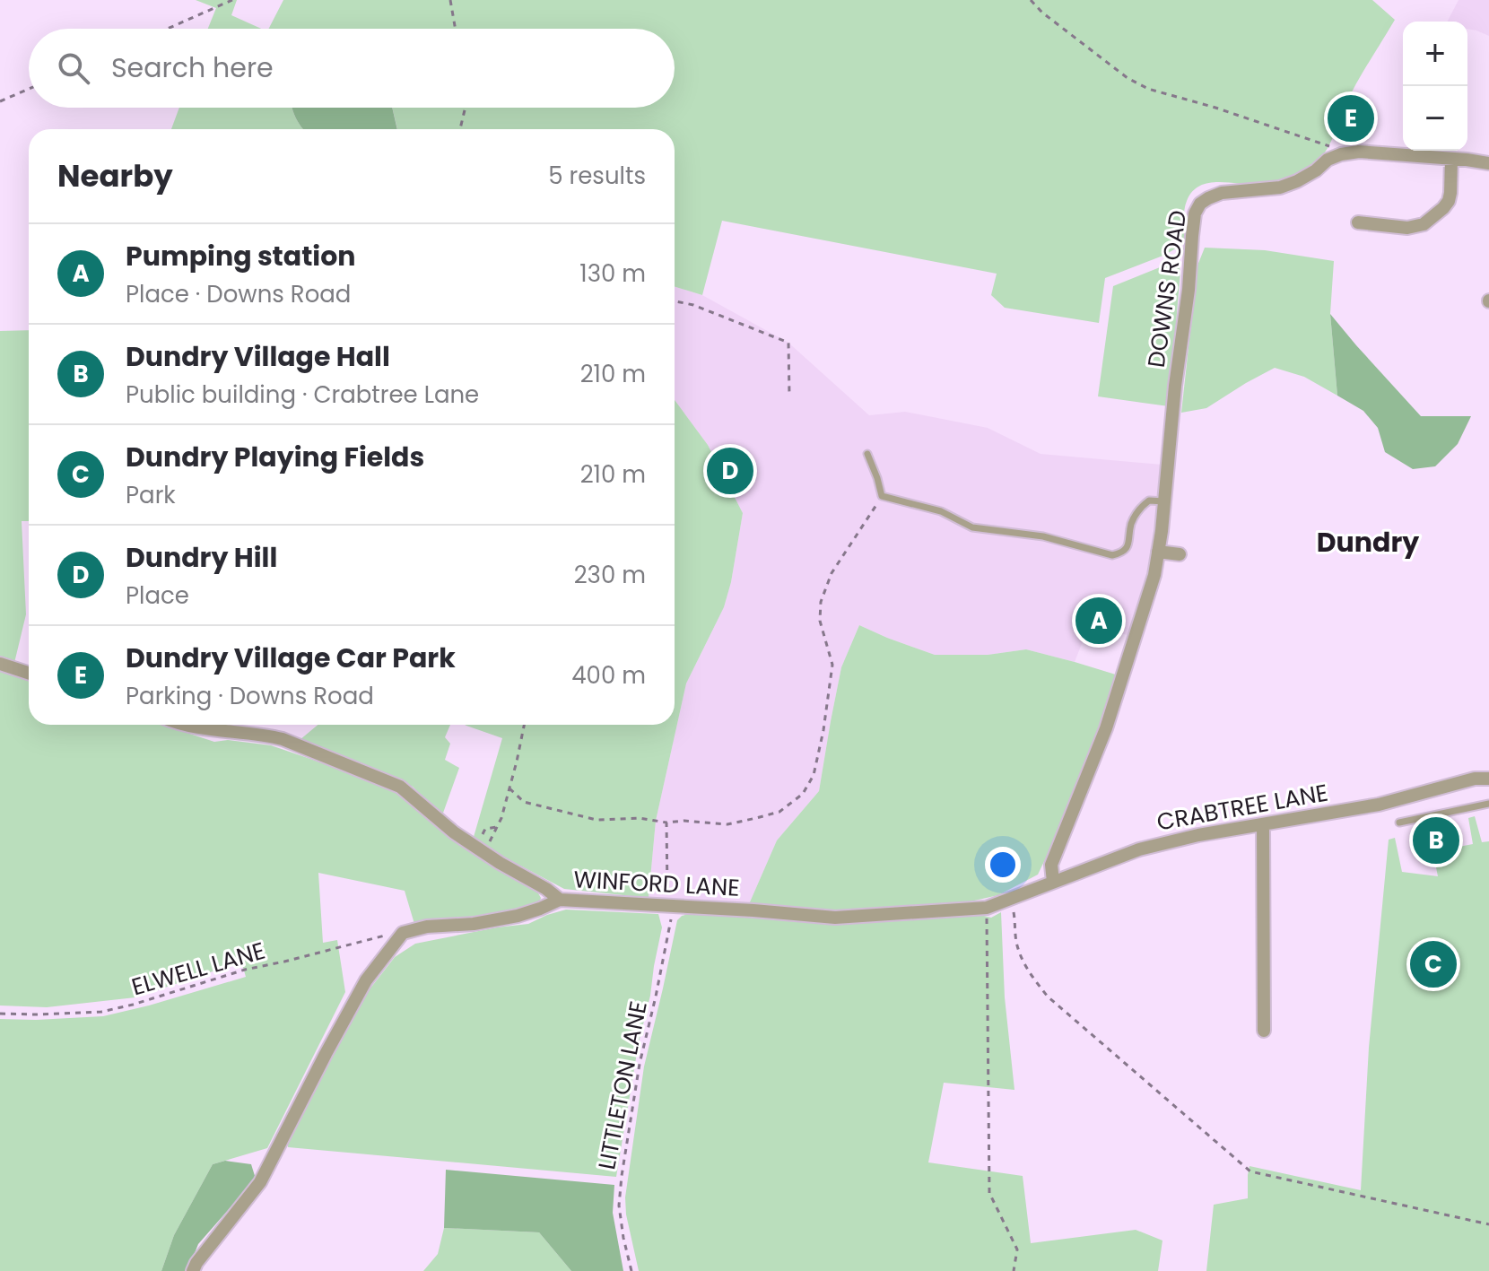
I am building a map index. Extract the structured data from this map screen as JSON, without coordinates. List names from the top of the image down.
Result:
{
  "streets": {
    "street": ["DOWNS ROAD", "CRABTREE LANE", "WINFORD LANE"],
    "path": ["ELWELL LANE", "LITTLETON LANE"]
  },
  "crossings": [
    ["DOWNS ROAD", "CRABTREE LANE"],
    ["CRABTREE LANE", "WINFORD LANE"],
    ["WINFORD LANE", "ELWELL LANE"],
    ["WINFORD LANE", "LITTLETON LANE"]
  ],
  "districts": ["Dundry"],
  "page": {
    "map_buttons": ["+", "−"],
    "search": "Search here",
    "pins": [
      "E",
      "D",
      "A",
      "B",
      "C"
    ],
    "heading": ["Nearby", "5 results"],
    "list": [
      {
        "mark": "A",
        "name": "Pumping station",
        "note": "Place · Downs Road",
        "value": "130 m"
      },
      {
        "mark": "B",
        "name": "Dundry Village Hall",
        "note": "Public building · Crabtree Lane",
        "value": "210 m"
      },
      {
        "mark": "C",
        "name": "Dundry Playing Fields",
        "note": "Park",
        "value": "210 m"
      },
      {
        "mark": "D",
        "name": "Dundry Hill",
        "note": "Place",
        "value": "230 m"
      },
      {
        "mark": "E",
        "name": "Dundry Village Car Park",
        "note": "Parking · Downs Road",
        "value": "400 m"
      }
    ]
  }
}
